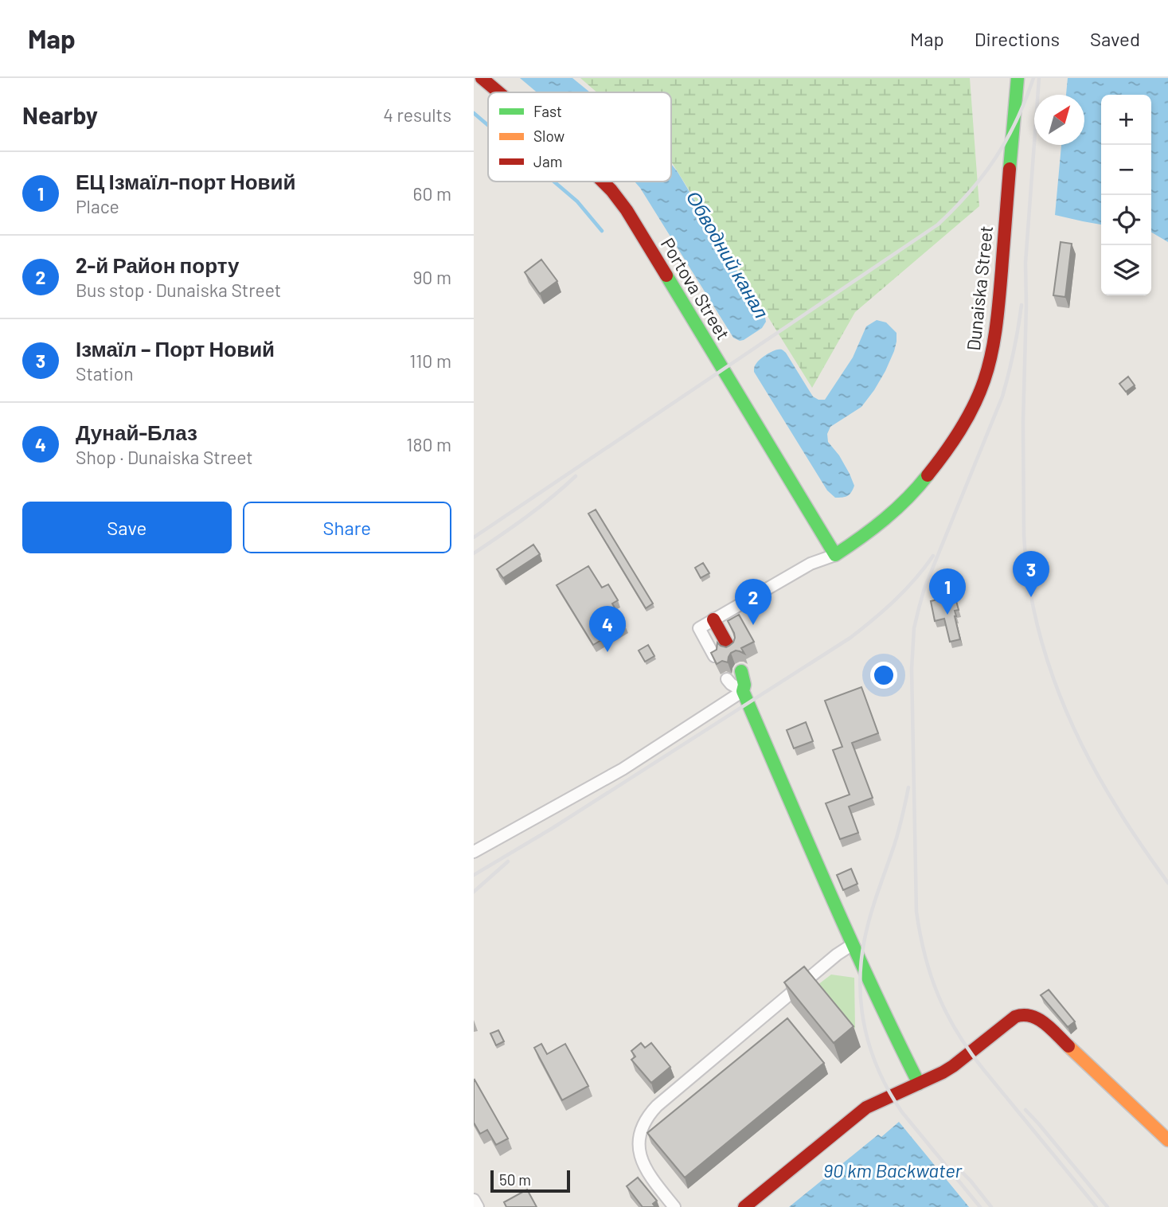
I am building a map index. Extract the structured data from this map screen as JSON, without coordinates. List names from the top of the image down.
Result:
{
  "streets": {
    "street": ["Dunaiska Street", "Portova Street"]
  },
  "crossings": [
    ["Dunaiska Street", "Portova Street"]
  ],
  "water": ["Обводний канал", "90 km Backwater"],
  "legend": ["Fast", "Slow", "Jam"],
  "scale_bar": "50 m",
  "north": "top right",
  "page": {
    "header": "Map",
    "nav": ["Map", "Directions", "Saved"],
    "heading": ["Nearby", "4 results"],
    "map_buttons": ["+", "−"],
    "list": [
      {
        "mark": "1",
        "name": "ЕЦ Ізмаїл-порт Новий",
        "note": "Place",
        "value": "60 m"
      },
      {
        "mark": "2",
        "name": "2-й Район порту",
        "note": "Bus stop · Dunaiska Street",
        "value": "90 m"
      },
      {
        "mark": "3",
        "name": "Ізмаїл – Порт Новий",
        "note": "Station",
        "value": "110 m"
      },
      {
        "mark": "4",
        "name": "Дунай-Блаз",
        "note": "Shop · Dunaiska Street",
        "value": "180 m"
      }
    ],
    "buttons": ["Save", "Share"],
    "pins": [
      "3",
      "1",
      "2",
      "4"
    ],
    "scale": "50 m"
  }
}
